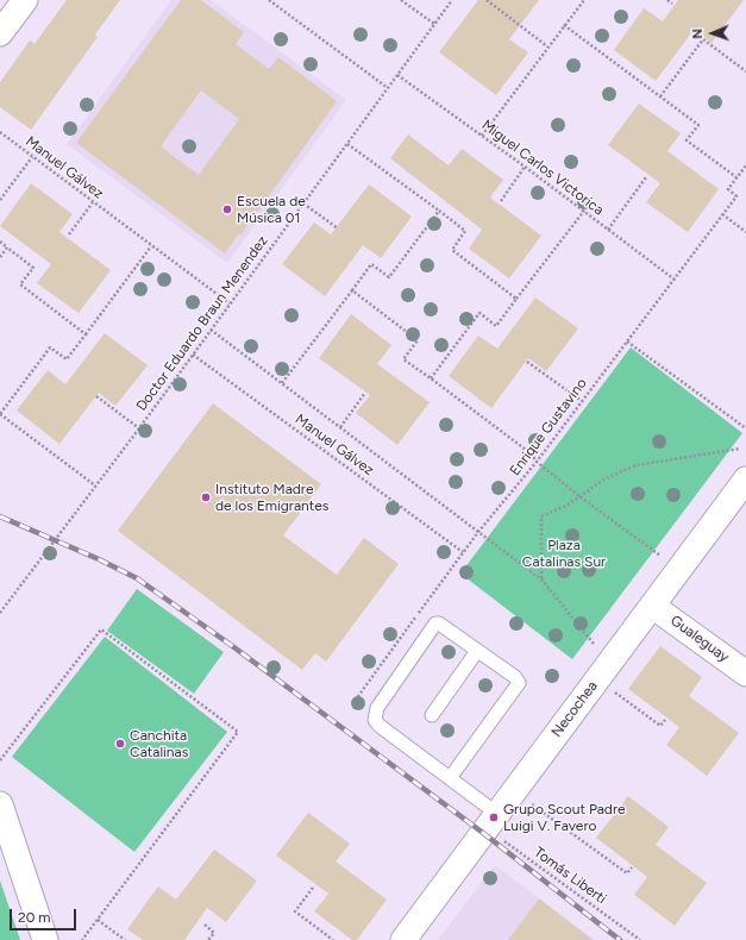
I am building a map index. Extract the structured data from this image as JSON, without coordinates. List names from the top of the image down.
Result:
{
  "streets": {
    "street": ["Gualeguay", "Necochea"],
    "path": [
      "Manuel Gálvez",
      "Miguel Carlos Victorica",
      "Doctor Eduardo Braun Menendez",
      "Enrique Gustavino",
      "Tomás Liberti"
    ]
  },
  "crossings": [
    ["Manuel Gálvez", "Doctor Eduardo Braun Menendez"],
    ["Manuel Gálvez", "Enrique Gustavino"],
    ["Miguel Carlos Victorica", "Doctor Eduardo Braun Menendez"],
    ["Miguel Carlos Victorica", "Enrique Gustavino"],
    ["Gualeguay", "Necochea"],
    ["Necochea", "Tomás Liberti"]
  ],
  "parks": ["Plaza Catalinas Sur"],
  "places": [
    "Escuela de Música 01",
    "Instituto Madre de los Emigrantes",
    "Canchita Catalinas",
    "Grupo Scout Padre Luigi V. Favero"
  ],
  "scale_bar": "20 m",
  "north": "left"
}
